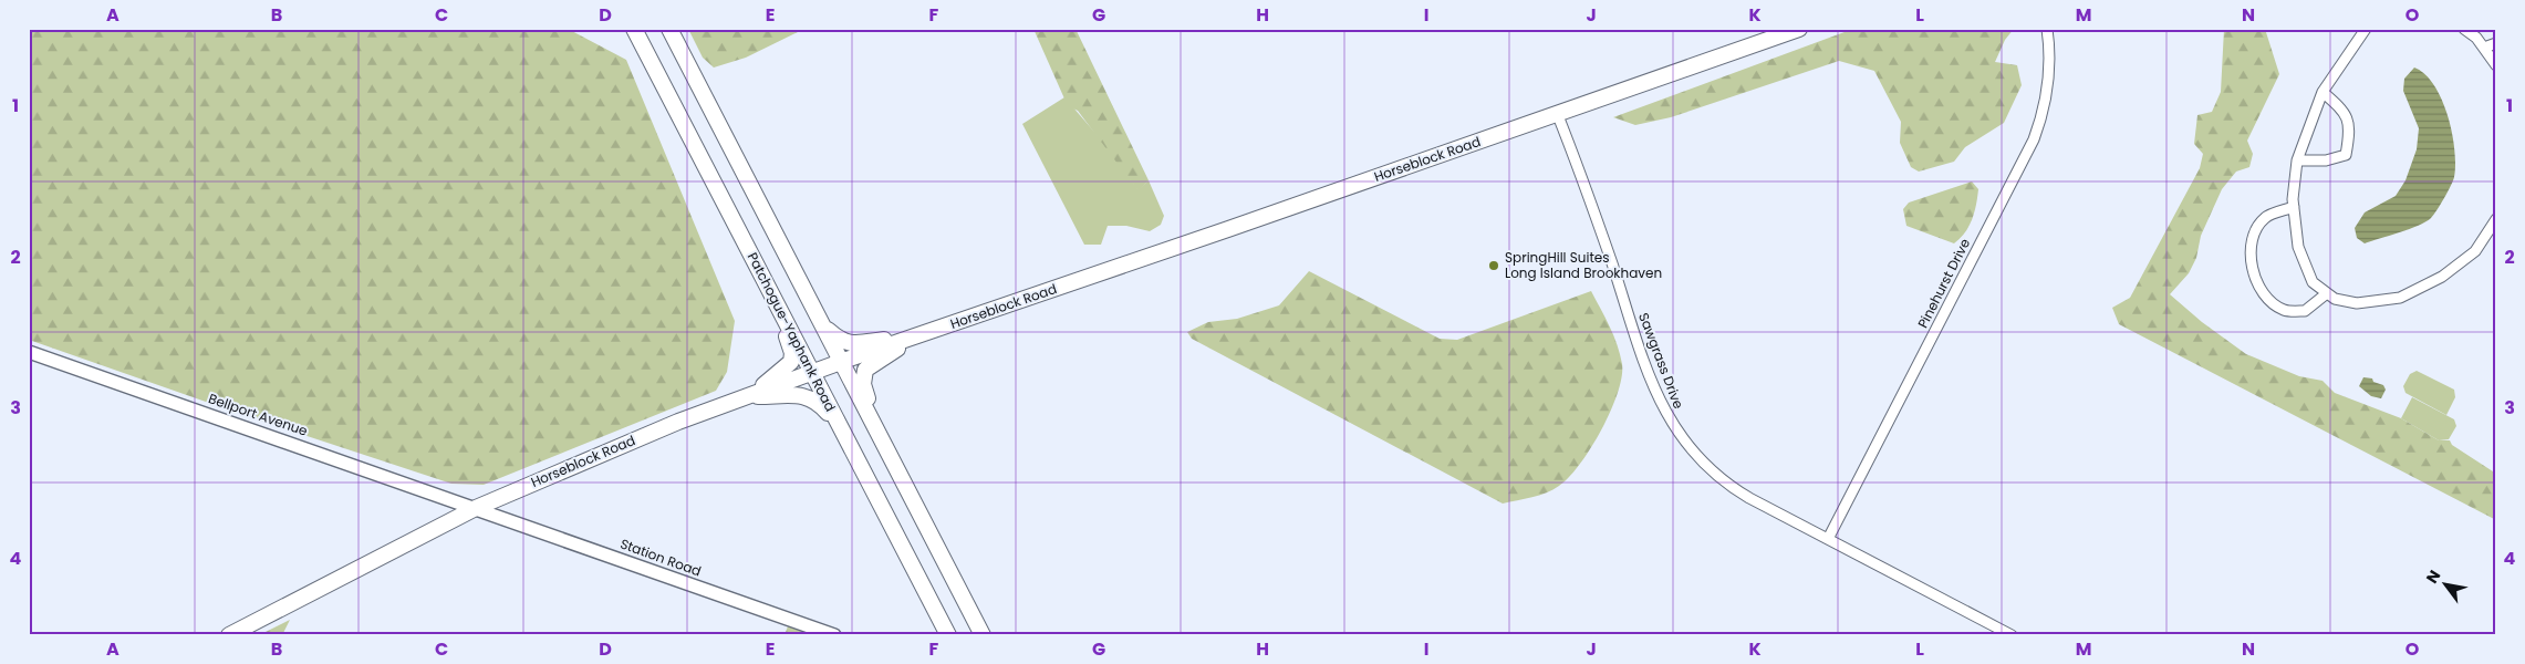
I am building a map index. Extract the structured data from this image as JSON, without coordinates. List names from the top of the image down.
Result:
{
  "streets": {
    "main road": [
      "Horseblock Road",
      "Patchogue-Yaphank Road",
      "Bellport Avenue",
      "Station Road"
    ],
    "street": ["Pinehurst Drive", "Sawgrass Drive"]
  },
  "crossings": [
    ["Horseblock Road", "Patchogue-Yaphank Road"],
    ["Horseblock Road", "Sawgrass Drive"],
    ["Horseblock Road", "Bellport Avenue"],
    ["Horseblock Road", "Station Road"],
    ["Pinehurst Drive", "Sawgrass Drive"],
    ["Bellport Avenue", "Station Road"]
  ],
  "places": ["SpringHill Suites Long Island Brookhaven"],
  "north": "top left",
  "grid": {
    "columns": [
      "A",
      "B",
      "C",
      "D",
      "E",
      "F",
      "G",
      "H",
      "I",
      "J",
      "K",
      "L",
      "M",
      "N",
      "O"
    ],
    "rows": [
      "1",
      "2",
      "3",
      "4"
    ]
  }
}
